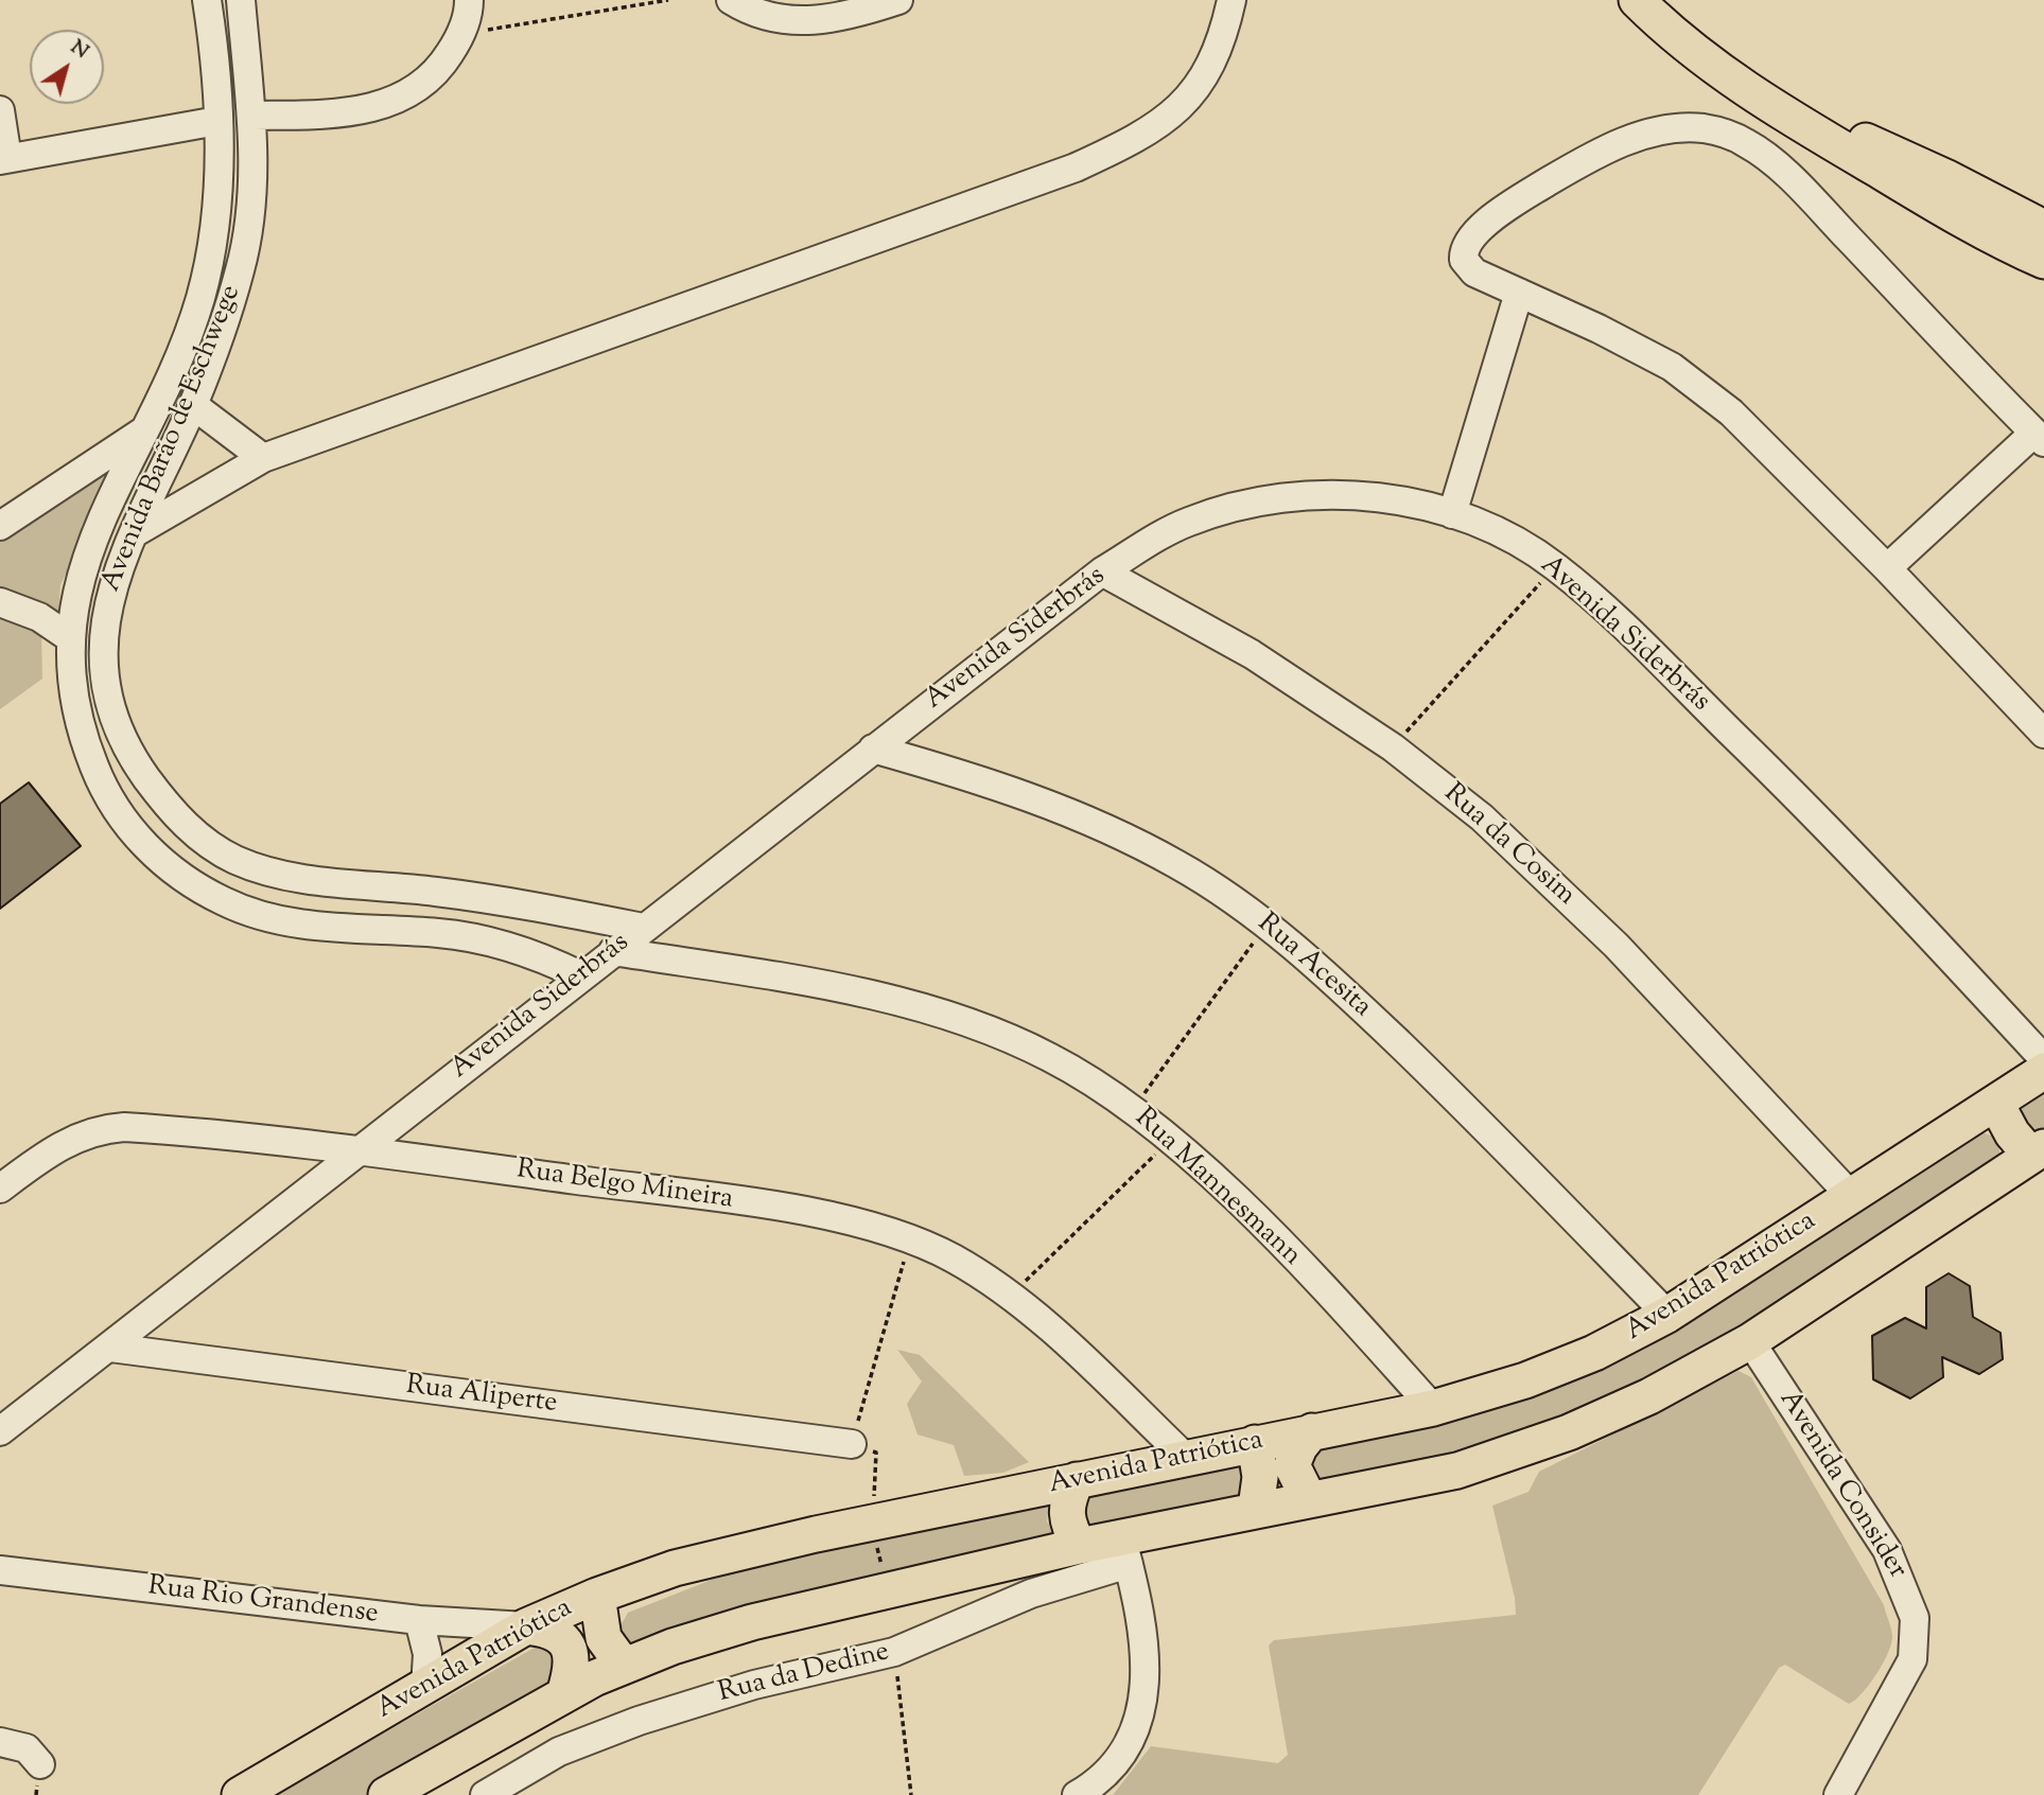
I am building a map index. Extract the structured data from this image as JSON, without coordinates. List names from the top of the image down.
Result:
{
  "streets": {
    "main road": ["Avenida Patriótica"],
    "street": [
      "Avenida Barão de Eschwege",
      "Avenida Siderbrás",
      "Rua da Cosim",
      "Rua Acesita",
      "Rua Belgo Mineira",
      "Rua Mannesmann",
      "Rua Aliperte",
      "Avenida Consider",
      "Rua Rio Grandense",
      "Rua da Dedine"
    ]
  },
  "crossings": [
    ["Avenida Barão de Eschwege", "Avenida Siderbrás"],
    ["Avenida Siderbrás", "Rua da Cosim"],
    ["Avenida Siderbrás", "Rua Acesita"],
    ["Avenida Siderbrás", "Rua Belgo Mineira"],
    ["Avenida Siderbrás", "Rua Mannesmann"],
    ["Avenida Siderbrás", "Rua Aliperte"],
    ["Rua da Cosim", "Avenida Patriótica"],
    ["Rua Acesita", "Avenida Patriótica"],
    ["Rua Belgo Mineira", "Avenida Patriótica"],
    ["Rua Mannesmann", "Avenida Patriótica"],
    ["Avenida Patriótica", "Rua Rio Grandense"]
  ],
  "north": "top right"
}
